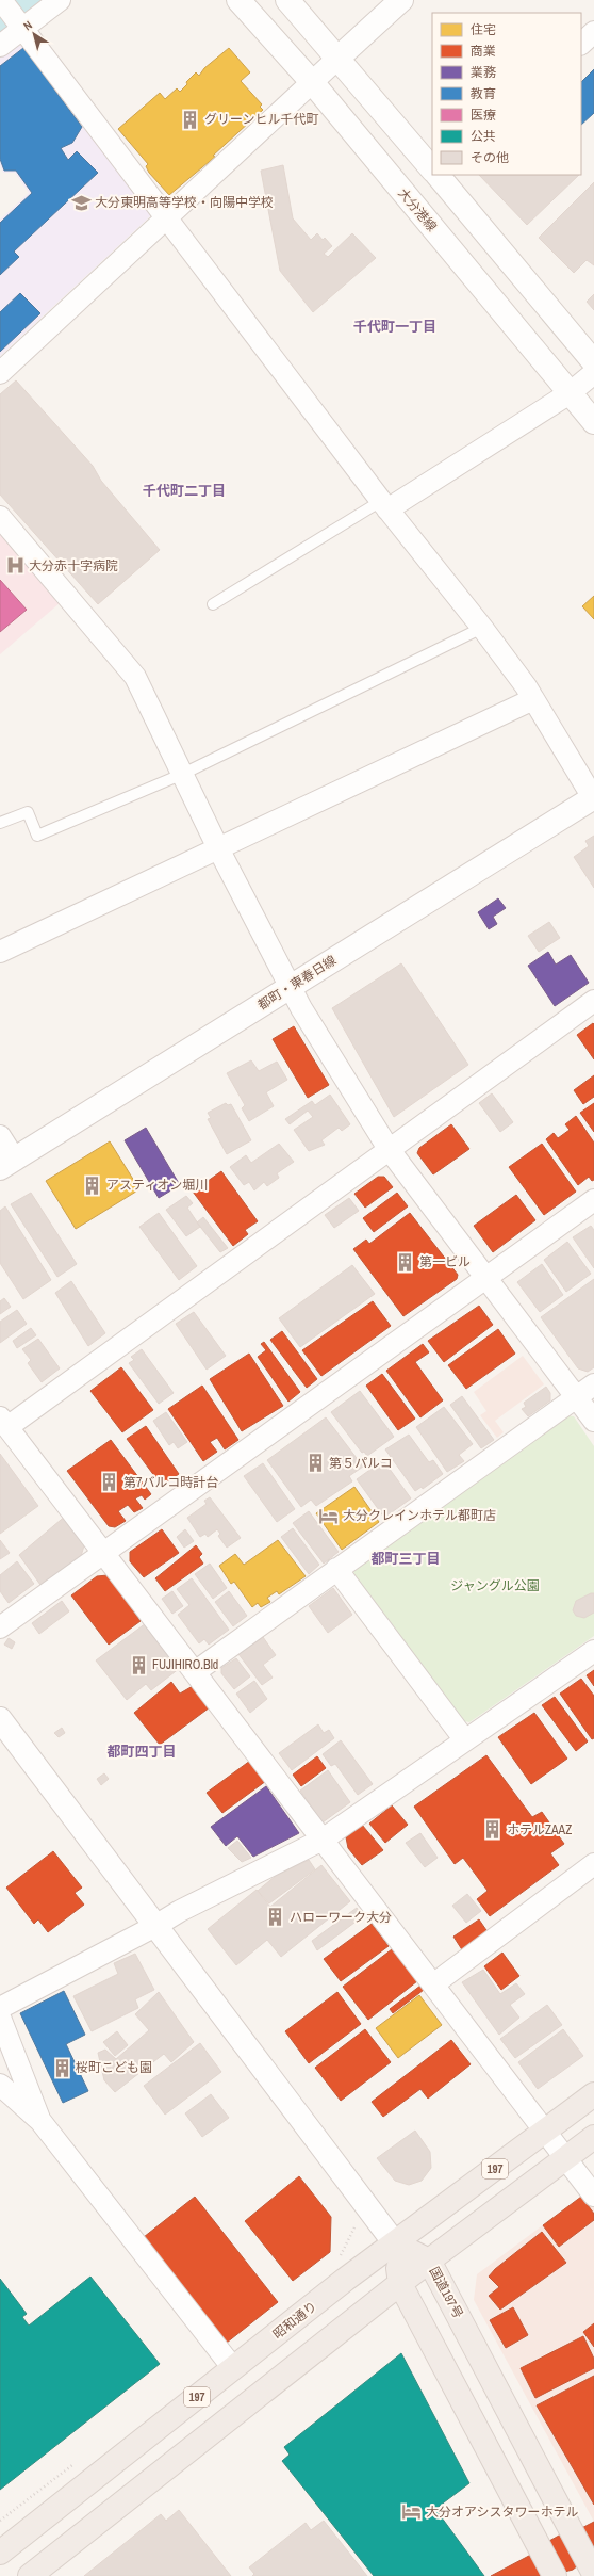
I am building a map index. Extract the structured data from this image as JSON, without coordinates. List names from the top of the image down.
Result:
{
  "streets": {
    "highway": ["197", "国道197号", "昭和通り"],
    "street": ["大分港線", "都町・東春日線"]
  },
  "crossings": [
    ["197", "国道197号"],
    ["国道197号", "昭和通り"]
  ],
  "districts": [
    "千代町一丁目",
    "千代町二丁目",
    "都町三丁目",
    "都町四丁目"
  ],
  "parks": ["ジャングル公園"],
  "places": {
    "building": [
      "グリーンヒル千代町",
      "アスティオン堀川",
      "第一ビル",
      "第５パルコ",
      "第7バルコ時計台",
      "FUJIHIRO.Bld",
      "ホテルZAAZ",
      "ハローワーク大分",
      "桜町こども園"
    ],
    "school or university": ["大分東明高等学校・向陽中学校"],
    "hospital": ["大分赤十字病院"],
    "hotel": ["大分クレインホテル都町店", "大分オアシスタワーホテル"]
  },
  "legend": [
    "住宅",
    "商業",
    "業務",
    "教育",
    "医療",
    "公共",
    "その他"
  ],
  "north": "top left"
}
